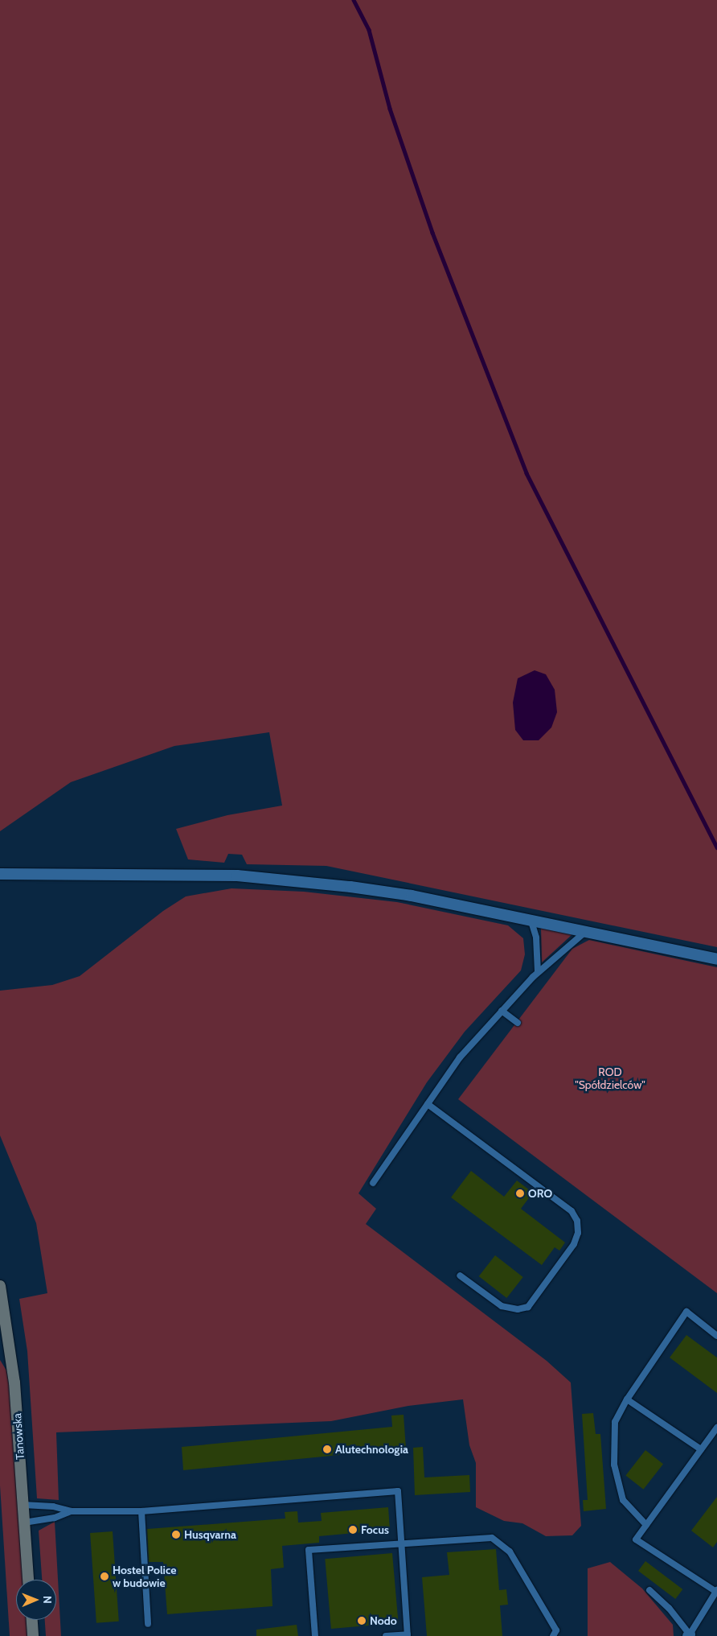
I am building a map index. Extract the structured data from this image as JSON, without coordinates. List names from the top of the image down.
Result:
{
  "streets": {
    "main road": ["Tanowska"]
  },
  "parks": ["ROD \"Spółdzielców\""],
  "places": [
    "ORO",
    "Alutechnologia",
    "Focus",
    "Husqvarna",
    "Hostel Police w budowie",
    "Nodo"
  ],
  "north": "right"
}
